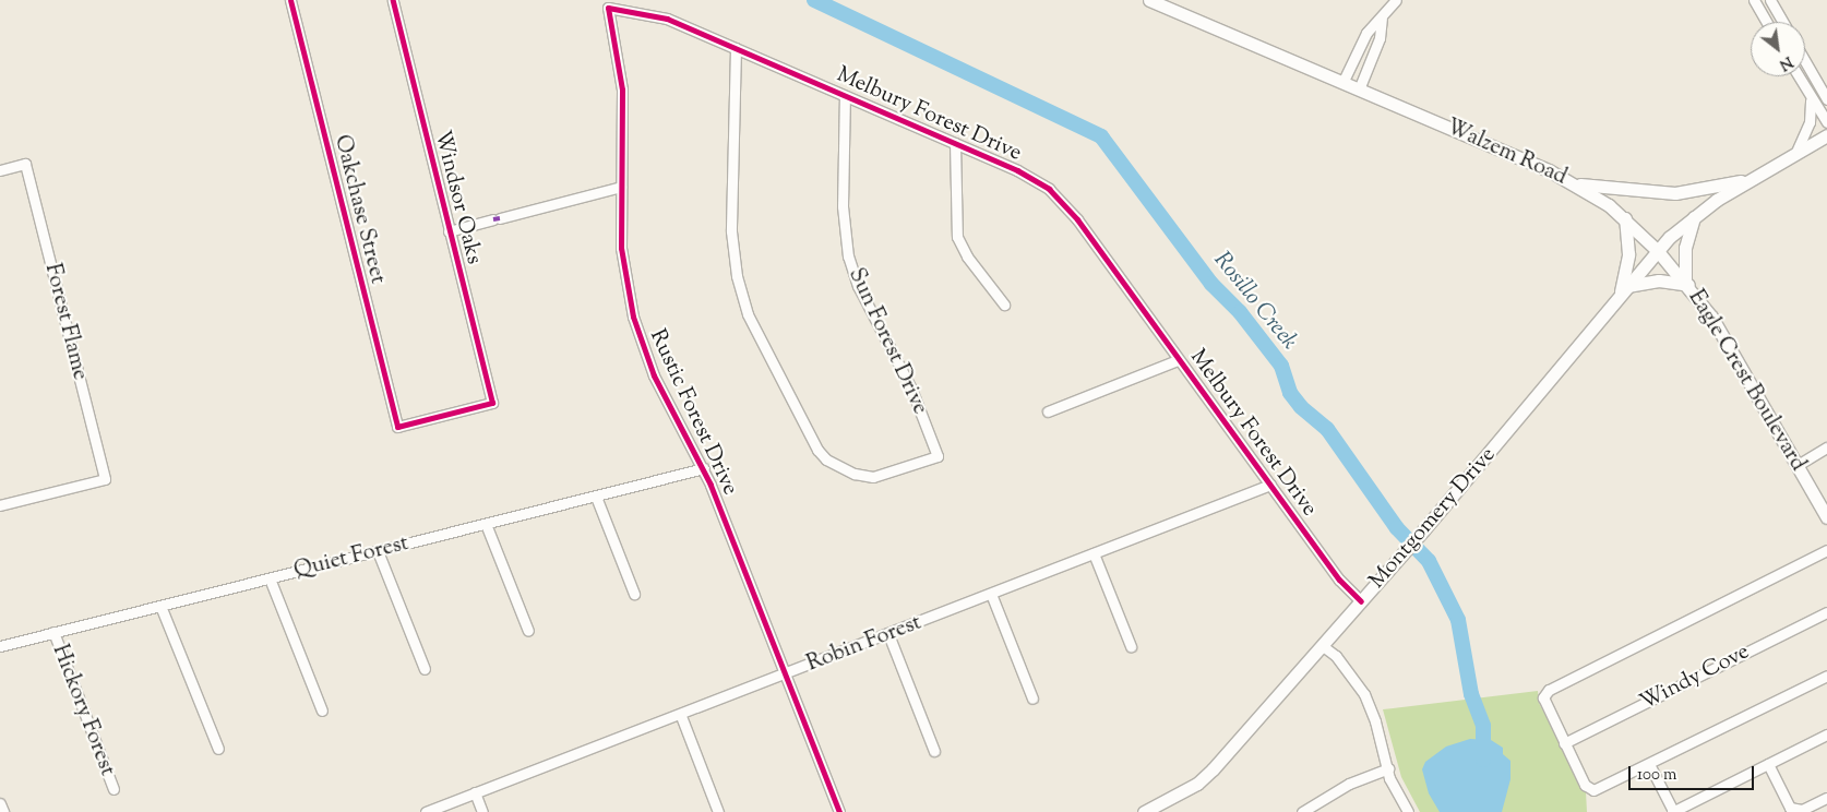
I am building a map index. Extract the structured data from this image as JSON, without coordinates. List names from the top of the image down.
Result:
{
  "streets": {
    "main road": ["Walzem Road", "Eagle Crest Boulevard", "Montgomery Drive"],
    "street": [
      "Melbury Forest Drive",
      "Windsor Oaks",
      "Oakchase Street",
      "Forest Flame",
      "Sun Forest Drive",
      "Rustic Forest Drive",
      "Quiet Forest",
      "Robin Forest",
      "Windy Cove",
      "Hickory Forest"
    ]
  },
  "crossings": [
    ["Melbury Forest Drive", "Sun Forest Drive"],
    ["Melbury Forest Drive", "Rustic Forest Drive"],
    ["Melbury Forest Drive", "Montgomery Drive"],
    ["Melbury Forest Drive", "Robin Forest"],
    ["Walzem Road", "Eagle Crest Boulevard"],
    ["Walzem Road", "Montgomery Drive"],
    ["Windsor Oaks", "Oakchase Street"],
    ["Eagle Crest Boulevard", "Montgomery Drive"],
    ["Rustic Forest Drive", "Quiet Forest"],
    ["Rustic Forest Drive", "Robin Forest"],
    ["Quiet Forest", "Hickory Forest"]
  ],
  "water": ["Rosillo Creek"],
  "scale_bar": "100 m",
  "north": "bottom right"
}
